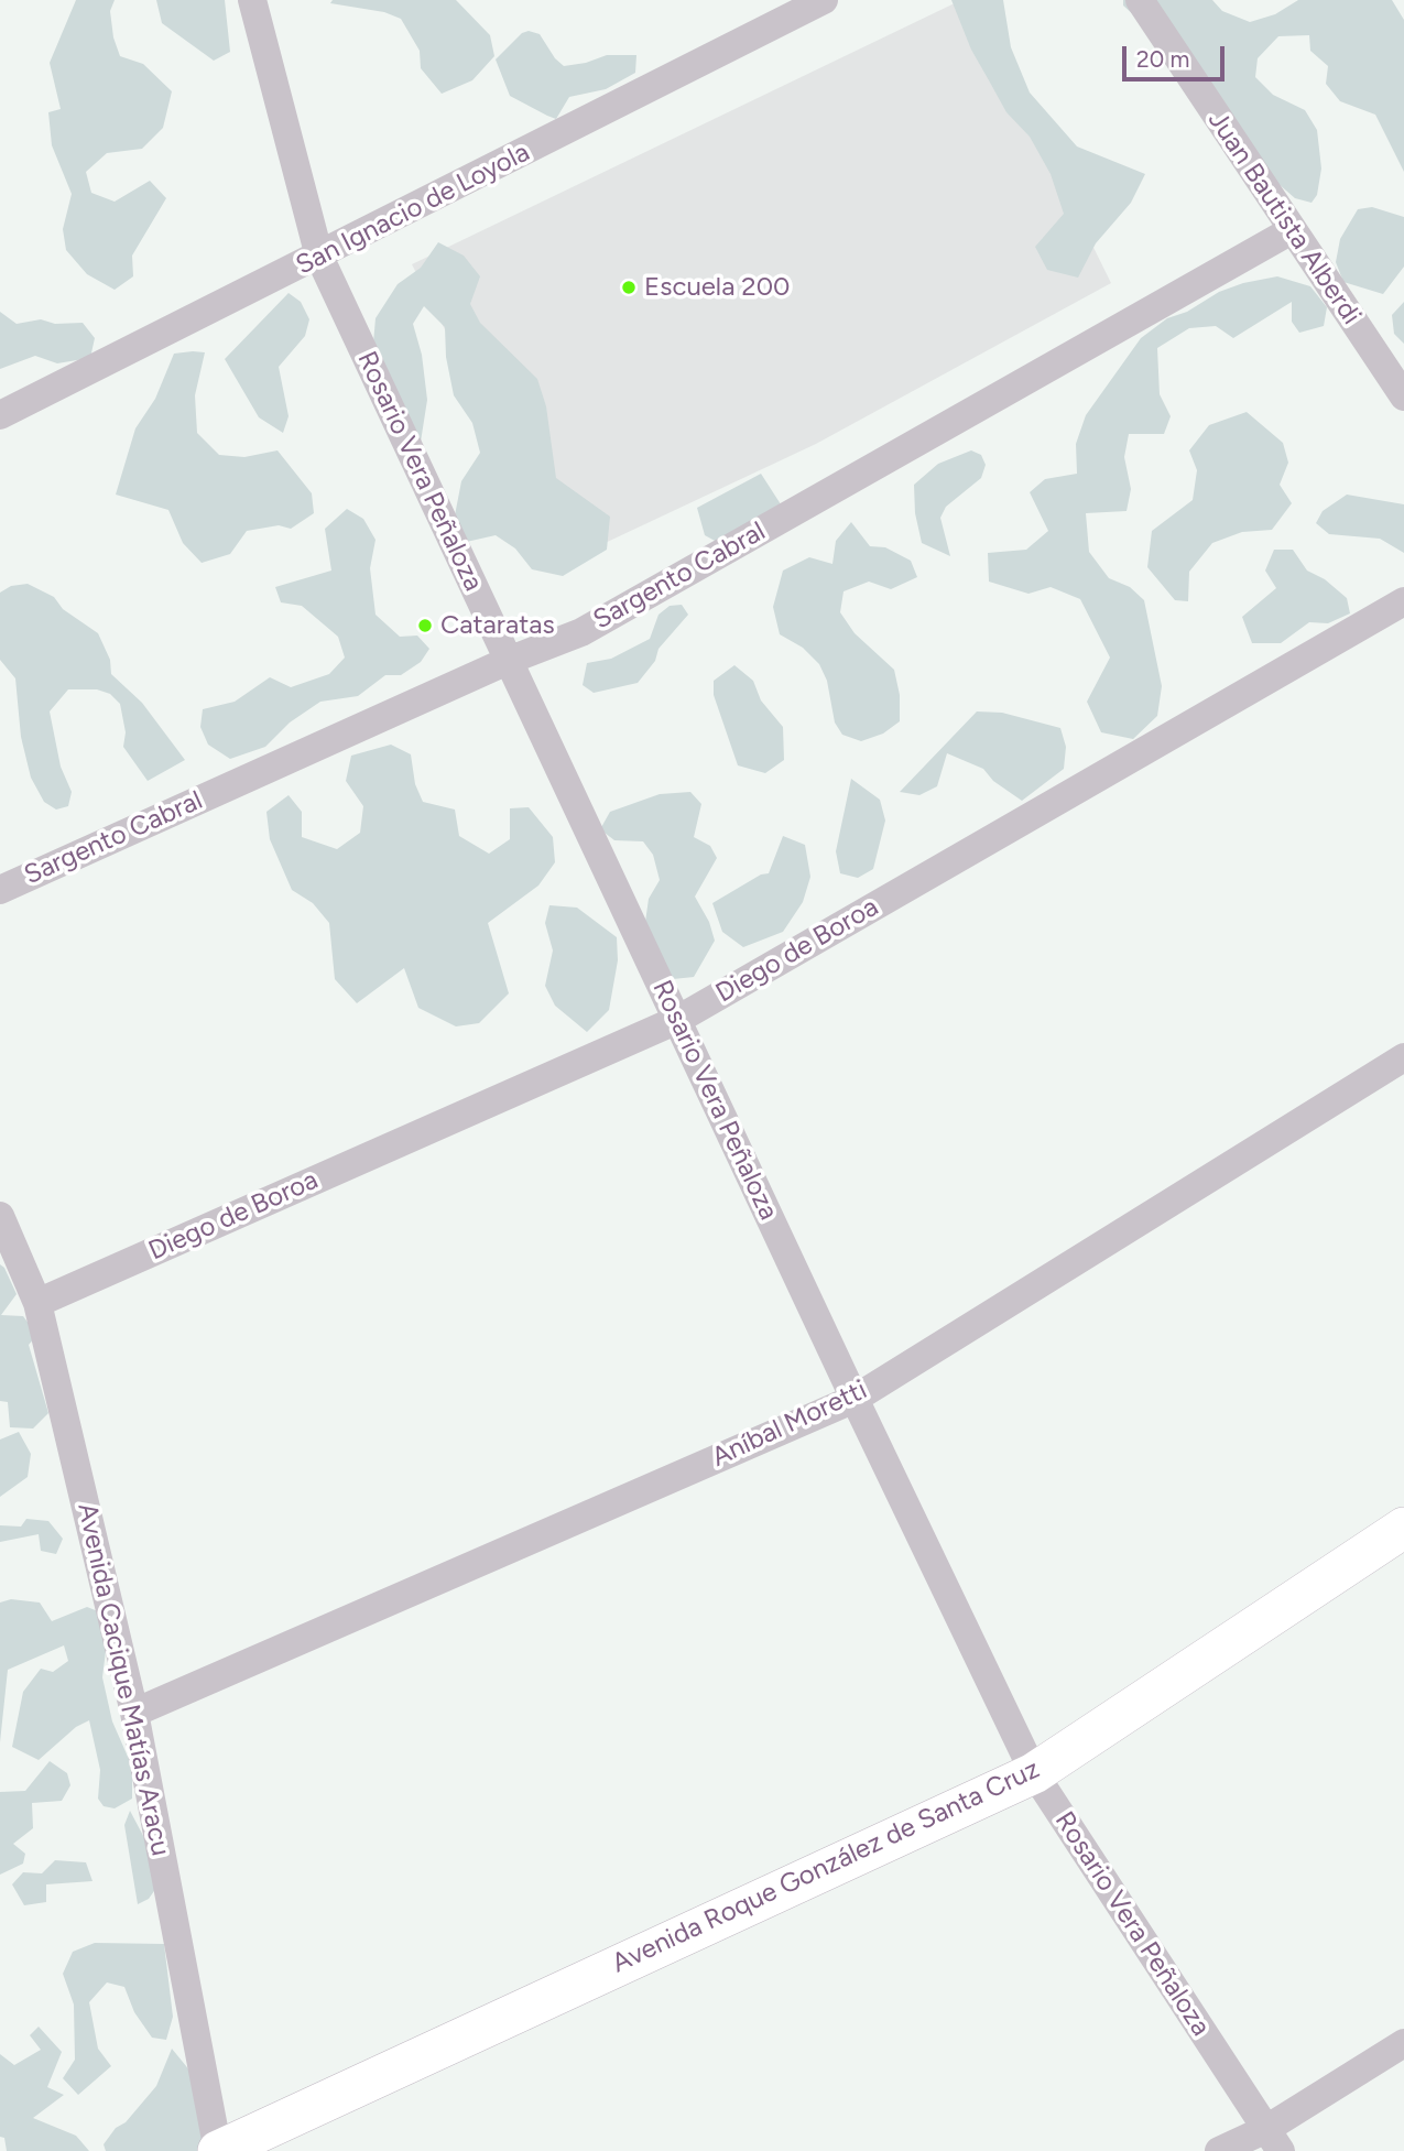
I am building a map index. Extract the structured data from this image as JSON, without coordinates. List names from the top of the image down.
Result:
{
  "streets": {
    "main road": ["Avenida Roque González de Santa Cruz"],
    "street": [
      "San Ignacio de Loyola",
      "Juan Bautista Alberdi",
      "Rosario Vera Peñaloza",
      "Sargento Cabral",
      "Diego de Boroa",
      "Aníbal Moretti",
      "Avenida Cacique Matías Aracu"
    ]
  },
  "crossings": [
    ["San Ignacio de Loyola", "Rosario Vera Peñaloza"],
    ["Juan Bautista Alberdi", "Sargento Cabral"],
    ["Rosario Vera Peñaloza", "Sargento Cabral"],
    ["Rosario Vera Peñaloza", "Diego de Boroa"],
    ["Rosario Vera Peñaloza", "Aníbal Moretti"],
    ["Rosario Vera Peñaloza", "Avenida Roque González de Santa Cruz"],
    ["Diego de Boroa", "Avenida Cacique Matías Aracu"],
    ["Aníbal Moretti", "Avenida Cacique Matías Aracu"],
    ["Avenida Cacique Matías Aracu", "Avenida Roque González de Santa Cruz"]
  ],
  "places": ["Escuela 200", "Cataratas"],
  "scale_bar": "20 m"
}
